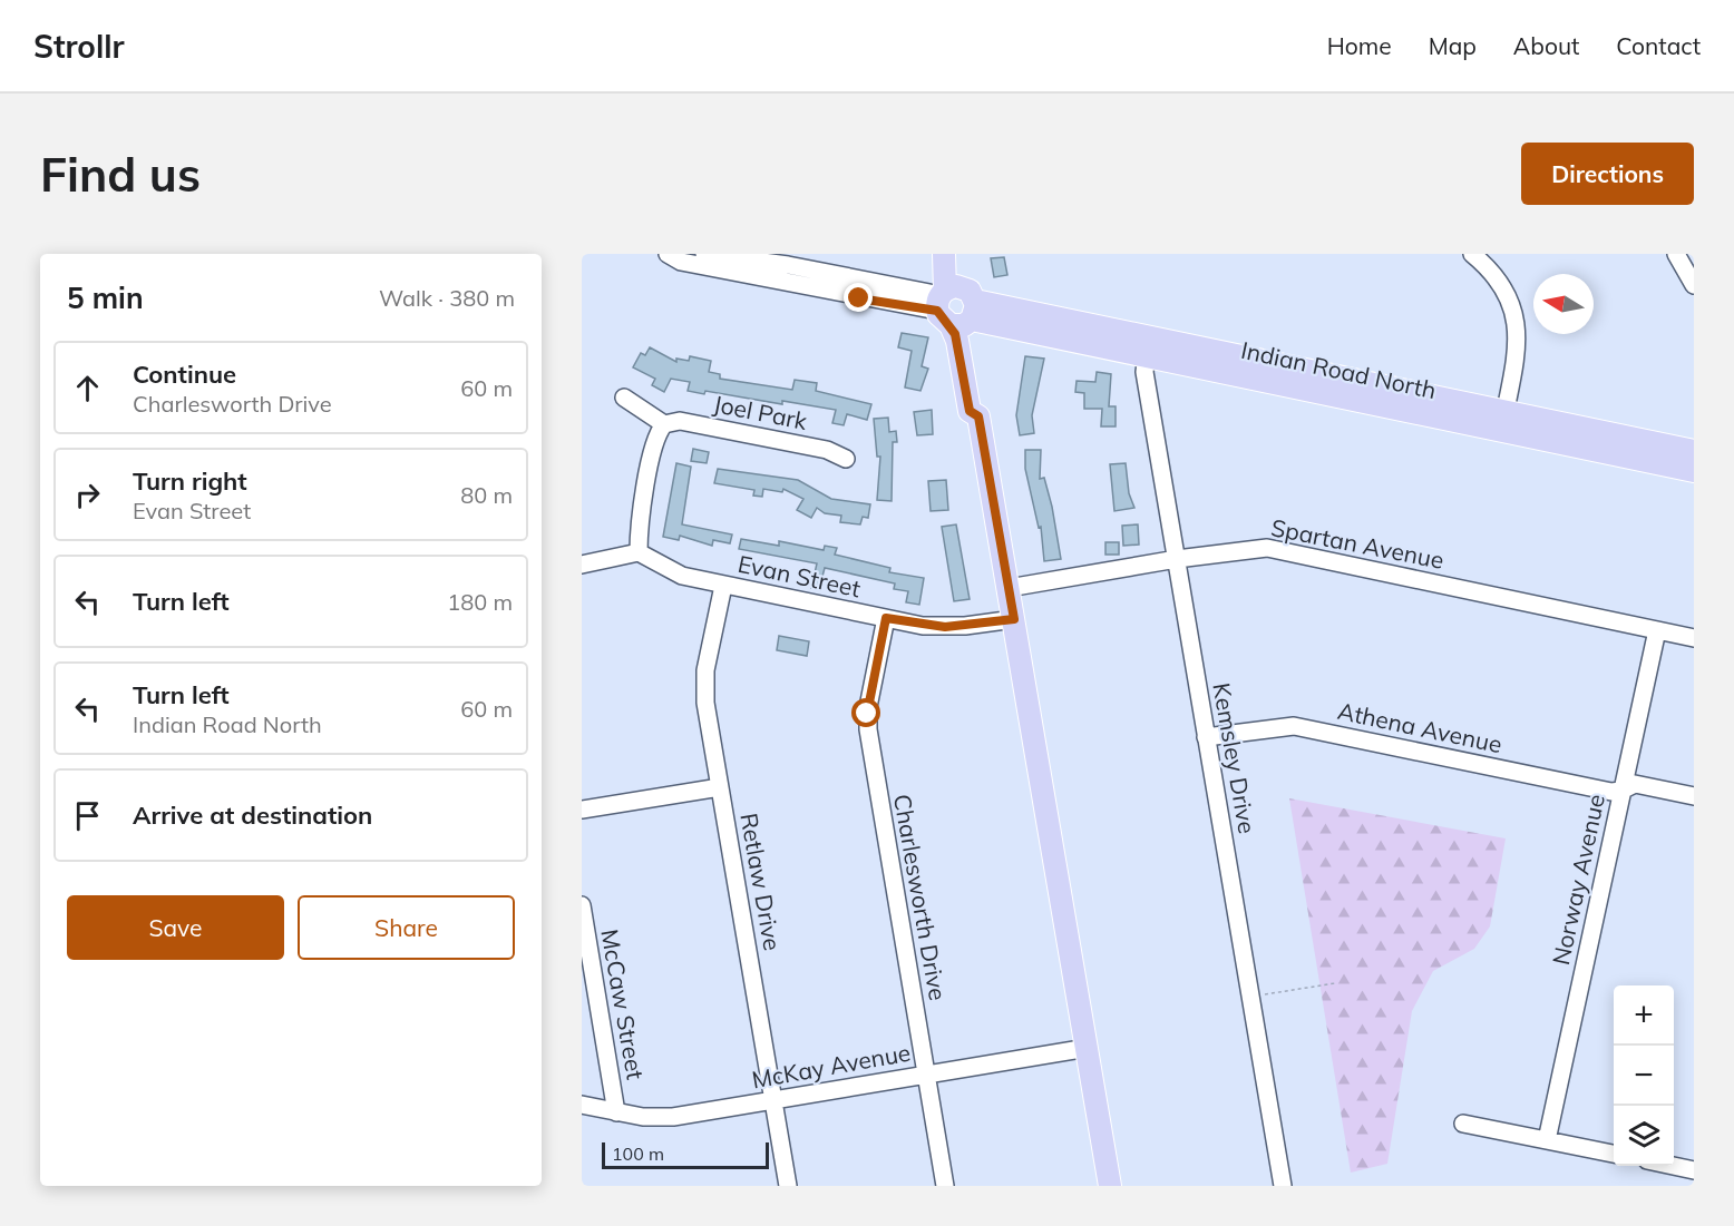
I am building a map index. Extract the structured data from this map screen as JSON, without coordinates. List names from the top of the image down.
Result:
{
  "streets": {
    "main road": ["Indian Road North"],
    "street": [
      "Joel Park",
      "Spartan Avenue",
      "Evan Street",
      "Athena Avenue",
      "Kemsley Drive",
      "Norway Avenue",
      "Retlaw Drive",
      "Charlesworth Drive",
      "McCaw Street",
      "McKay Avenue"
    ]
  },
  "crossings": [
    ["Indian Road North", "Kemsley Drive"],
    ["Spartan Avenue", "Kemsley Drive"],
    ["Spartan Avenue", "Norway Avenue"],
    ["Evan Street", "Retlaw Drive"],
    ["Evan Street", "Charlesworth Drive"],
    ["Athena Avenue", "Kemsley Drive"],
    ["Athena Avenue", "Norway Avenue"],
    ["Retlaw Drive", "McKay Avenue"],
    ["Charlesworth Drive", "McKay Avenue"],
    ["McCaw Street", "McKay Avenue"]
  ],
  "scale_bar": "100 m",
  "north": "left",
  "page": {
    "header": "Strollr",
    "nav": [
      "Home",
      "Map",
      "About",
      "Contact"
    ],
    "buttons": [
      "Directions",
      ["Save", "Share"]
    ],
    "title": "Find us",
    "heading": ["5 min", "Walk · 380 m"],
    "list": [
      ["Continue", "Charlesworth Drive", "60 m"],
      ["Turn right", "Evan Street", "80 m"],
      ["Turn left", "180 m"],
      ["Turn left", "Indian Road North", "60 m"],
      "Arrive at destination"
    ],
    "map_buttons": ["+", "−"],
    "scale": "100 m"
  }
}
